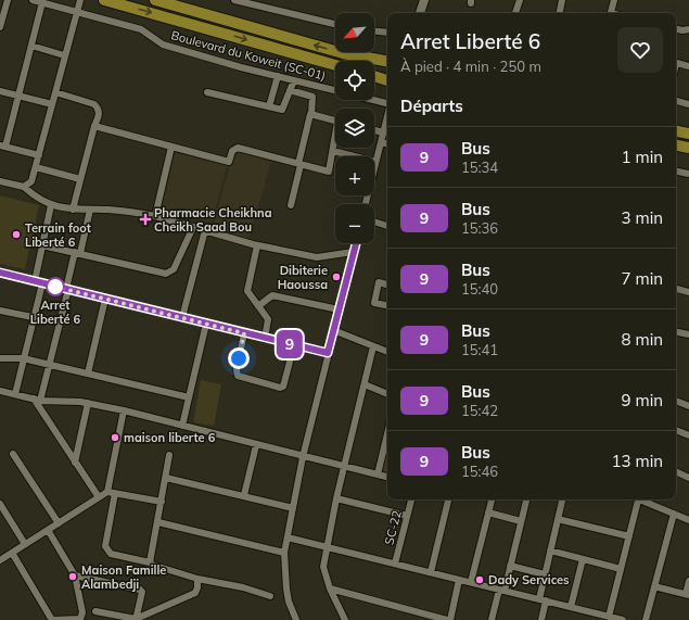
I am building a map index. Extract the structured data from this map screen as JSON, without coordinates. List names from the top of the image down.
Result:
{
  "streets": {
    "street": ["Boulevard du Koweit (SC-01)", "SC-22"]
  },
  "places": {
    "health": ["Pharmacie Cheikhna Cheikh Saad Bou"],
    "other": [
      "Terrain foot Liberté 6",
      "Dibiterie Haoussa",
      "Arret Liberté 6",
      "maison liberte 6",
      "Maison Famille Alambedji",
      "Dady Services"
    ]
  },
  "lines": ["bus line 9"],
  "north": "bottom left",
  "page": {
    "on_map": "9",
    "map_buttons": ["+", "−"],
    "heading": [
      ["Arret Liberté 6", "À pied · 4 min · 250 m"],
      "Départs"
    ],
    "list": [
      {
        "mark": "9",
        "name": "Bus",
        "note": "15:34",
        "value": "1 min"
      },
      {
        "mark": "9",
        "name": "Bus",
        "note": "15:36",
        "value": "3 min"
      },
      {
        "mark": "9",
        "name": "Bus",
        "note": "15:40",
        "value": "7 min"
      },
      {
        "mark": "9",
        "name": "Bus",
        "note": "15:41",
        "value": "8 min"
      },
      {
        "mark": "9",
        "name": "Bus",
        "note": "15:42",
        "value": "9 min"
      },
      {
        "mark": "9",
        "name": "Bus",
        "note": "15:46",
        "value": "13 min"
      }
    ]
  }
}
